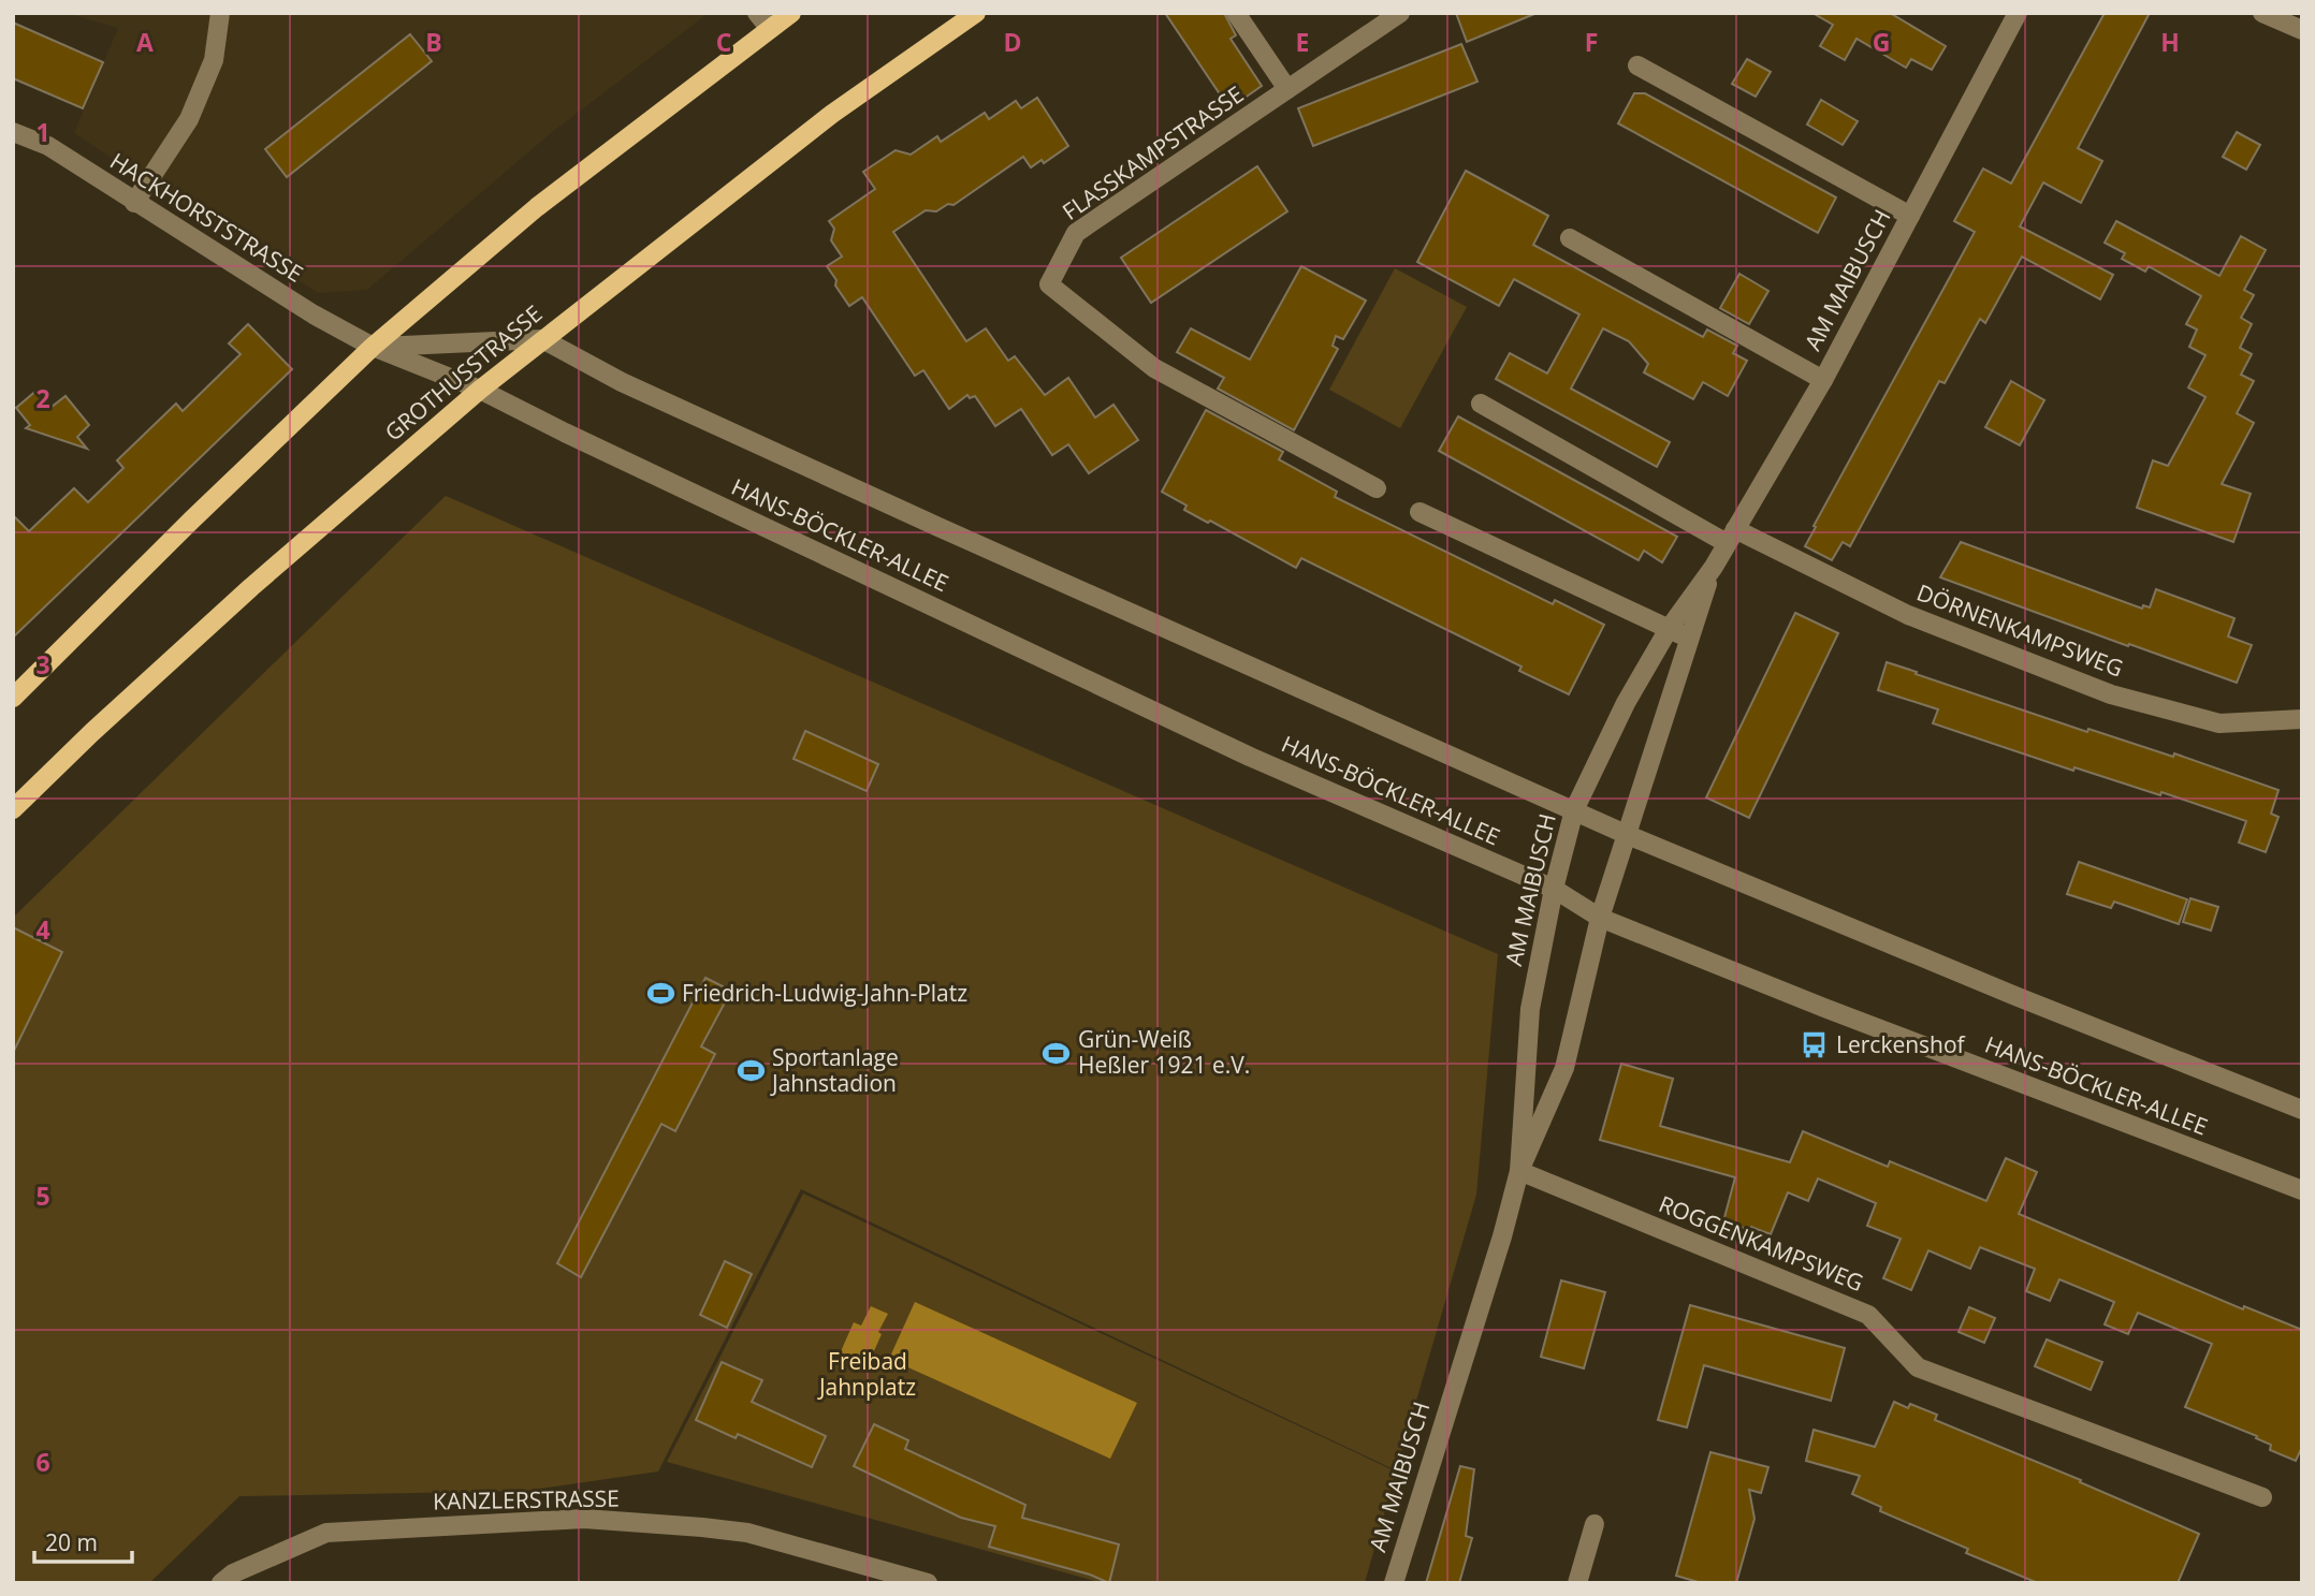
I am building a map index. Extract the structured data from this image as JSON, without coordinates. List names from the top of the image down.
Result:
{
  "streets": {
    "main road": ["GROTHUSSTRASSE"],
    "street": [
      "FLASSKAMPSTRASSE",
      "HACKHORSTSTRASSE",
      "AM MAIBUSCH",
      "HANS-BÖCKLER-ALLEE",
      "DÖRNENKAMPSWEG",
      "ROGGENKAMPSWEG",
      "KANZLERSTRASSE"
    ]
  },
  "crossings": [
    ["HACKHORSTSTRASSE", "GROTHUSSTRASSE"],
    ["HACKHORSTSTRASSE", "HANS-BÖCKLER-ALLEE"],
    ["AM MAIBUSCH", "HANS-BÖCKLER-ALLEE"],
    ["AM MAIBUSCH", "DÖRNENKAMPSWEG"],
    ["AM MAIBUSCH", "ROGGENKAMPSWEG"],
    ["GROTHUSSTRASSE", "HANS-BÖCKLER-ALLEE"]
  ],
  "parks": ["Freibad Jahnplatz"],
  "places": {
    "sports": ["Friedrich-Ludwig-Jahn-Platz", "Grün-Weiß Heßler 1921 e.V.", "Sportanlage Jahnstadion"],
    "bus stop": ["Lerckenshof"]
  },
  "scale_bar": "20 m",
  "grid": {
    "columns": [
      "A",
      "B",
      "C",
      "D",
      "E",
      "F",
      "G",
      "H"
    ],
    "rows": [
      "1",
      "2",
      "3",
      "4",
      "5",
      "6"
    ]
  }
}
